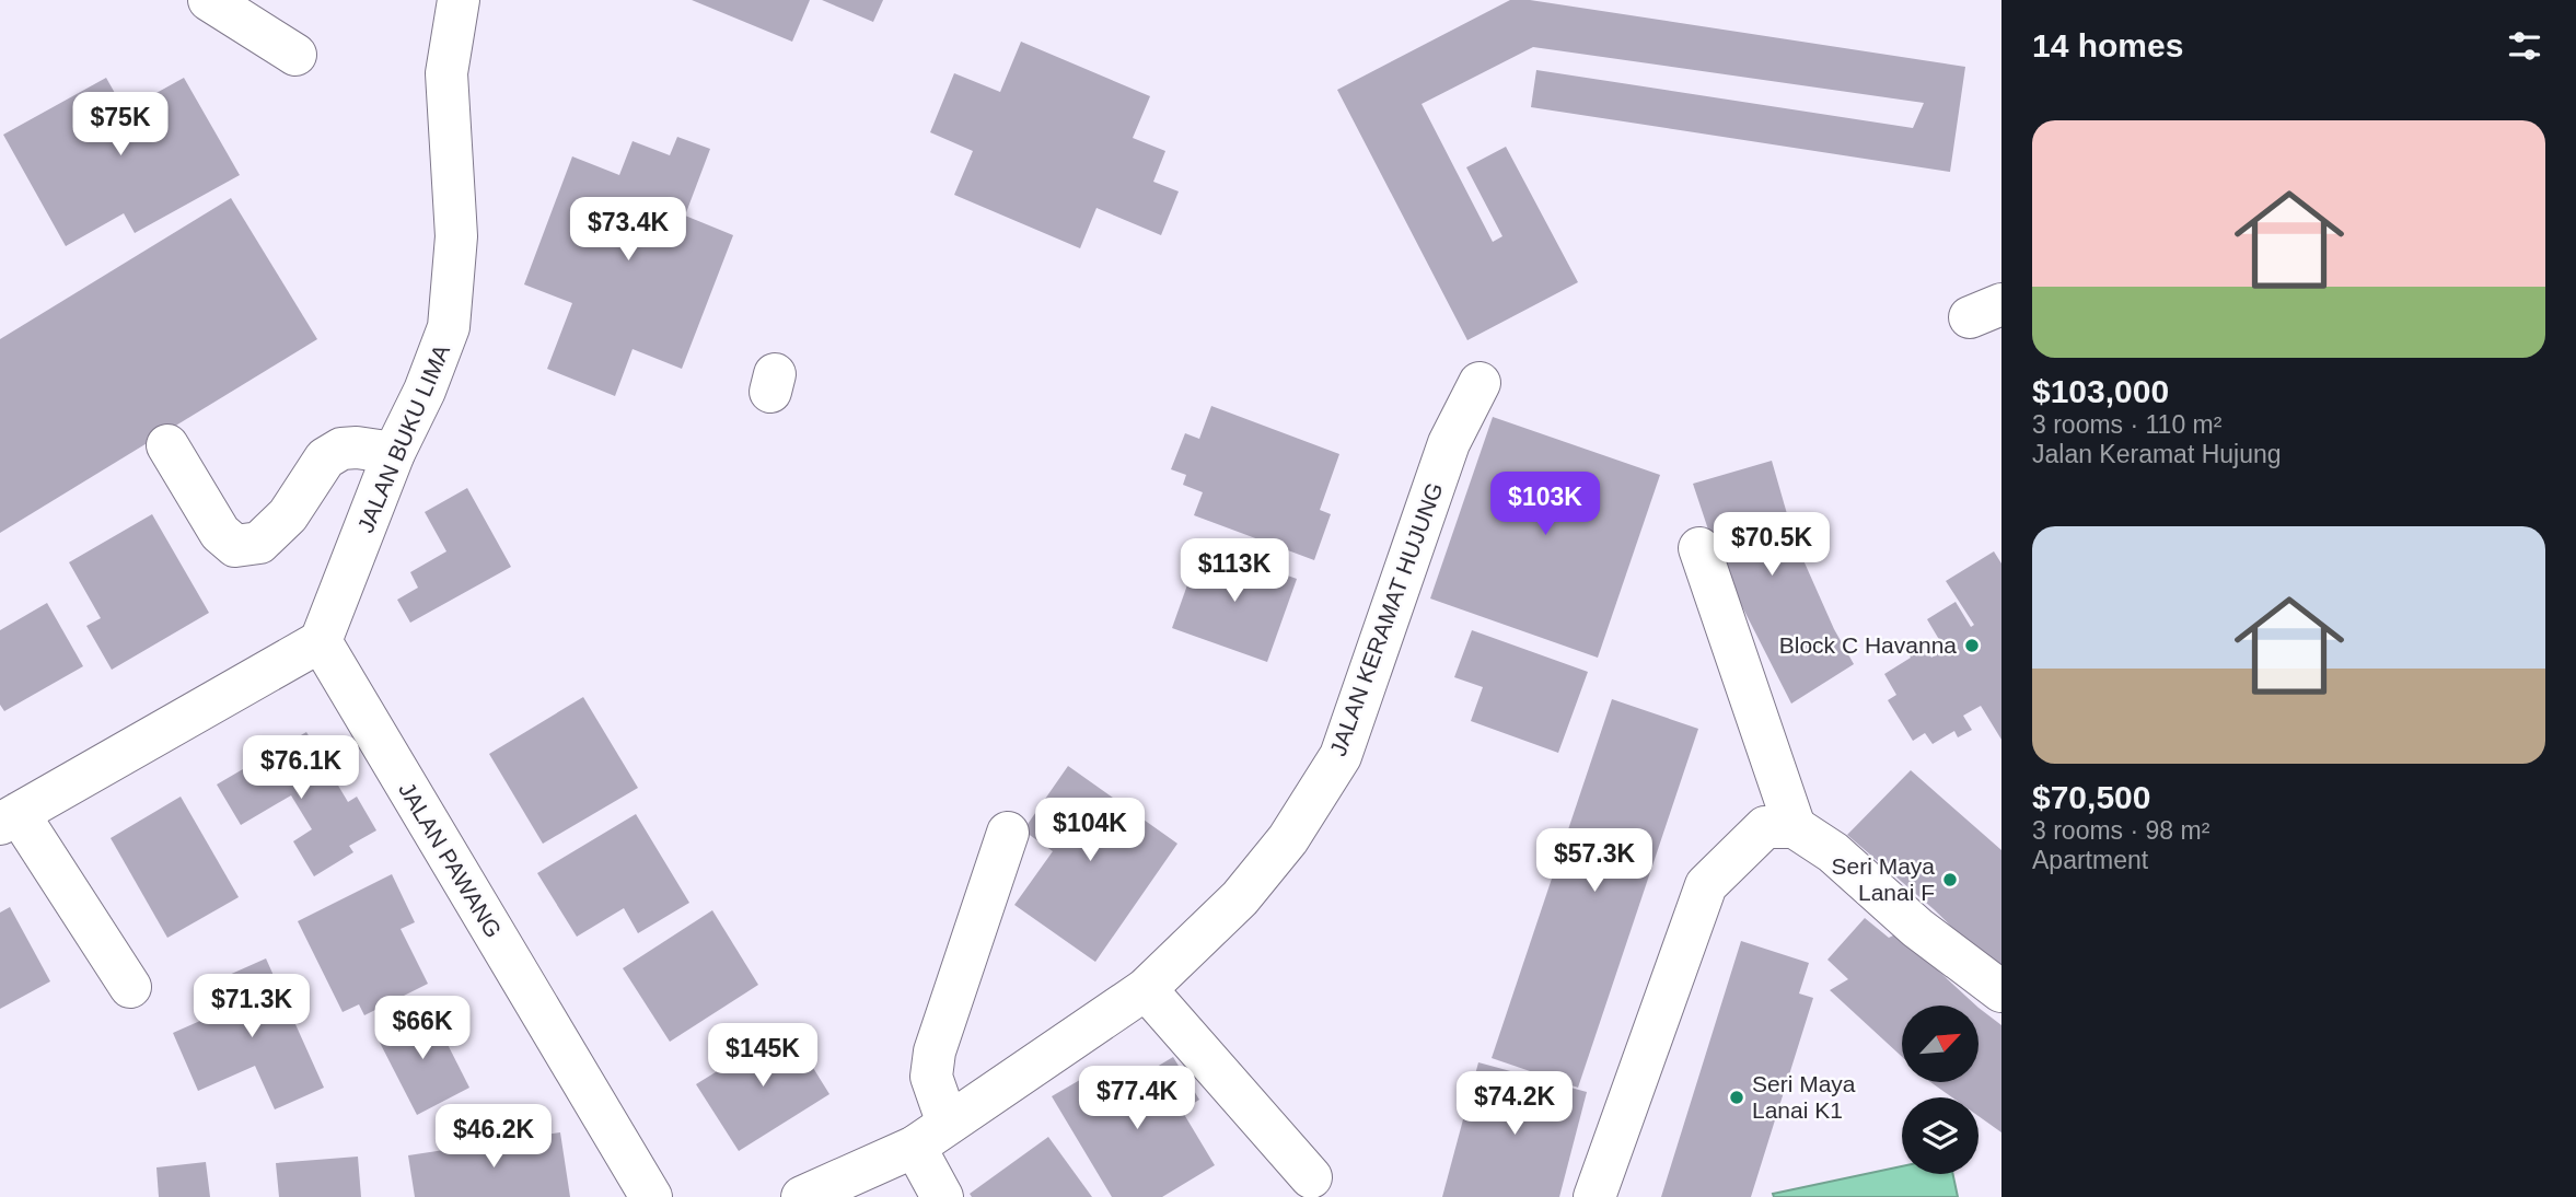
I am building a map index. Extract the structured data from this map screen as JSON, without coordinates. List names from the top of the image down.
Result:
{
  "streets": {
    "street": ["JALAN BUKU LIMA", "JALAN KERAMAT HUJUNG", "JALAN PAWANG"]
  },
  "crossings": [
    ["JALAN BUKU LIMA", "JALAN PAWANG"]
  ],
  "places": ["Block C Havanna", "Seri Maya Lanai F", "Seri Maya Lanai K1"],
  "north": "top right",
  "page": {
    "heading": "14 homes",
    "price": [
      "$75K",
      "$73.4K",
      "$103K",
      "$70.5K",
      "$113K",
      "$76.1K",
      "$104K",
      "$57.3K",
      "$71.3K",
      "$66K",
      "$145K",
      "$77.4K",
      "$74.2K",
      "$46.2K"
    ],
    "list": [
      {
        "name": "$103,000",
        "note": "3 rooms · 110 m² · Jalan Keramat Hujung"
      },
      {
        "name": "$70,500",
        "note": "3 rooms · 98 m² · Apartment"
      }
    ]
  }
}
